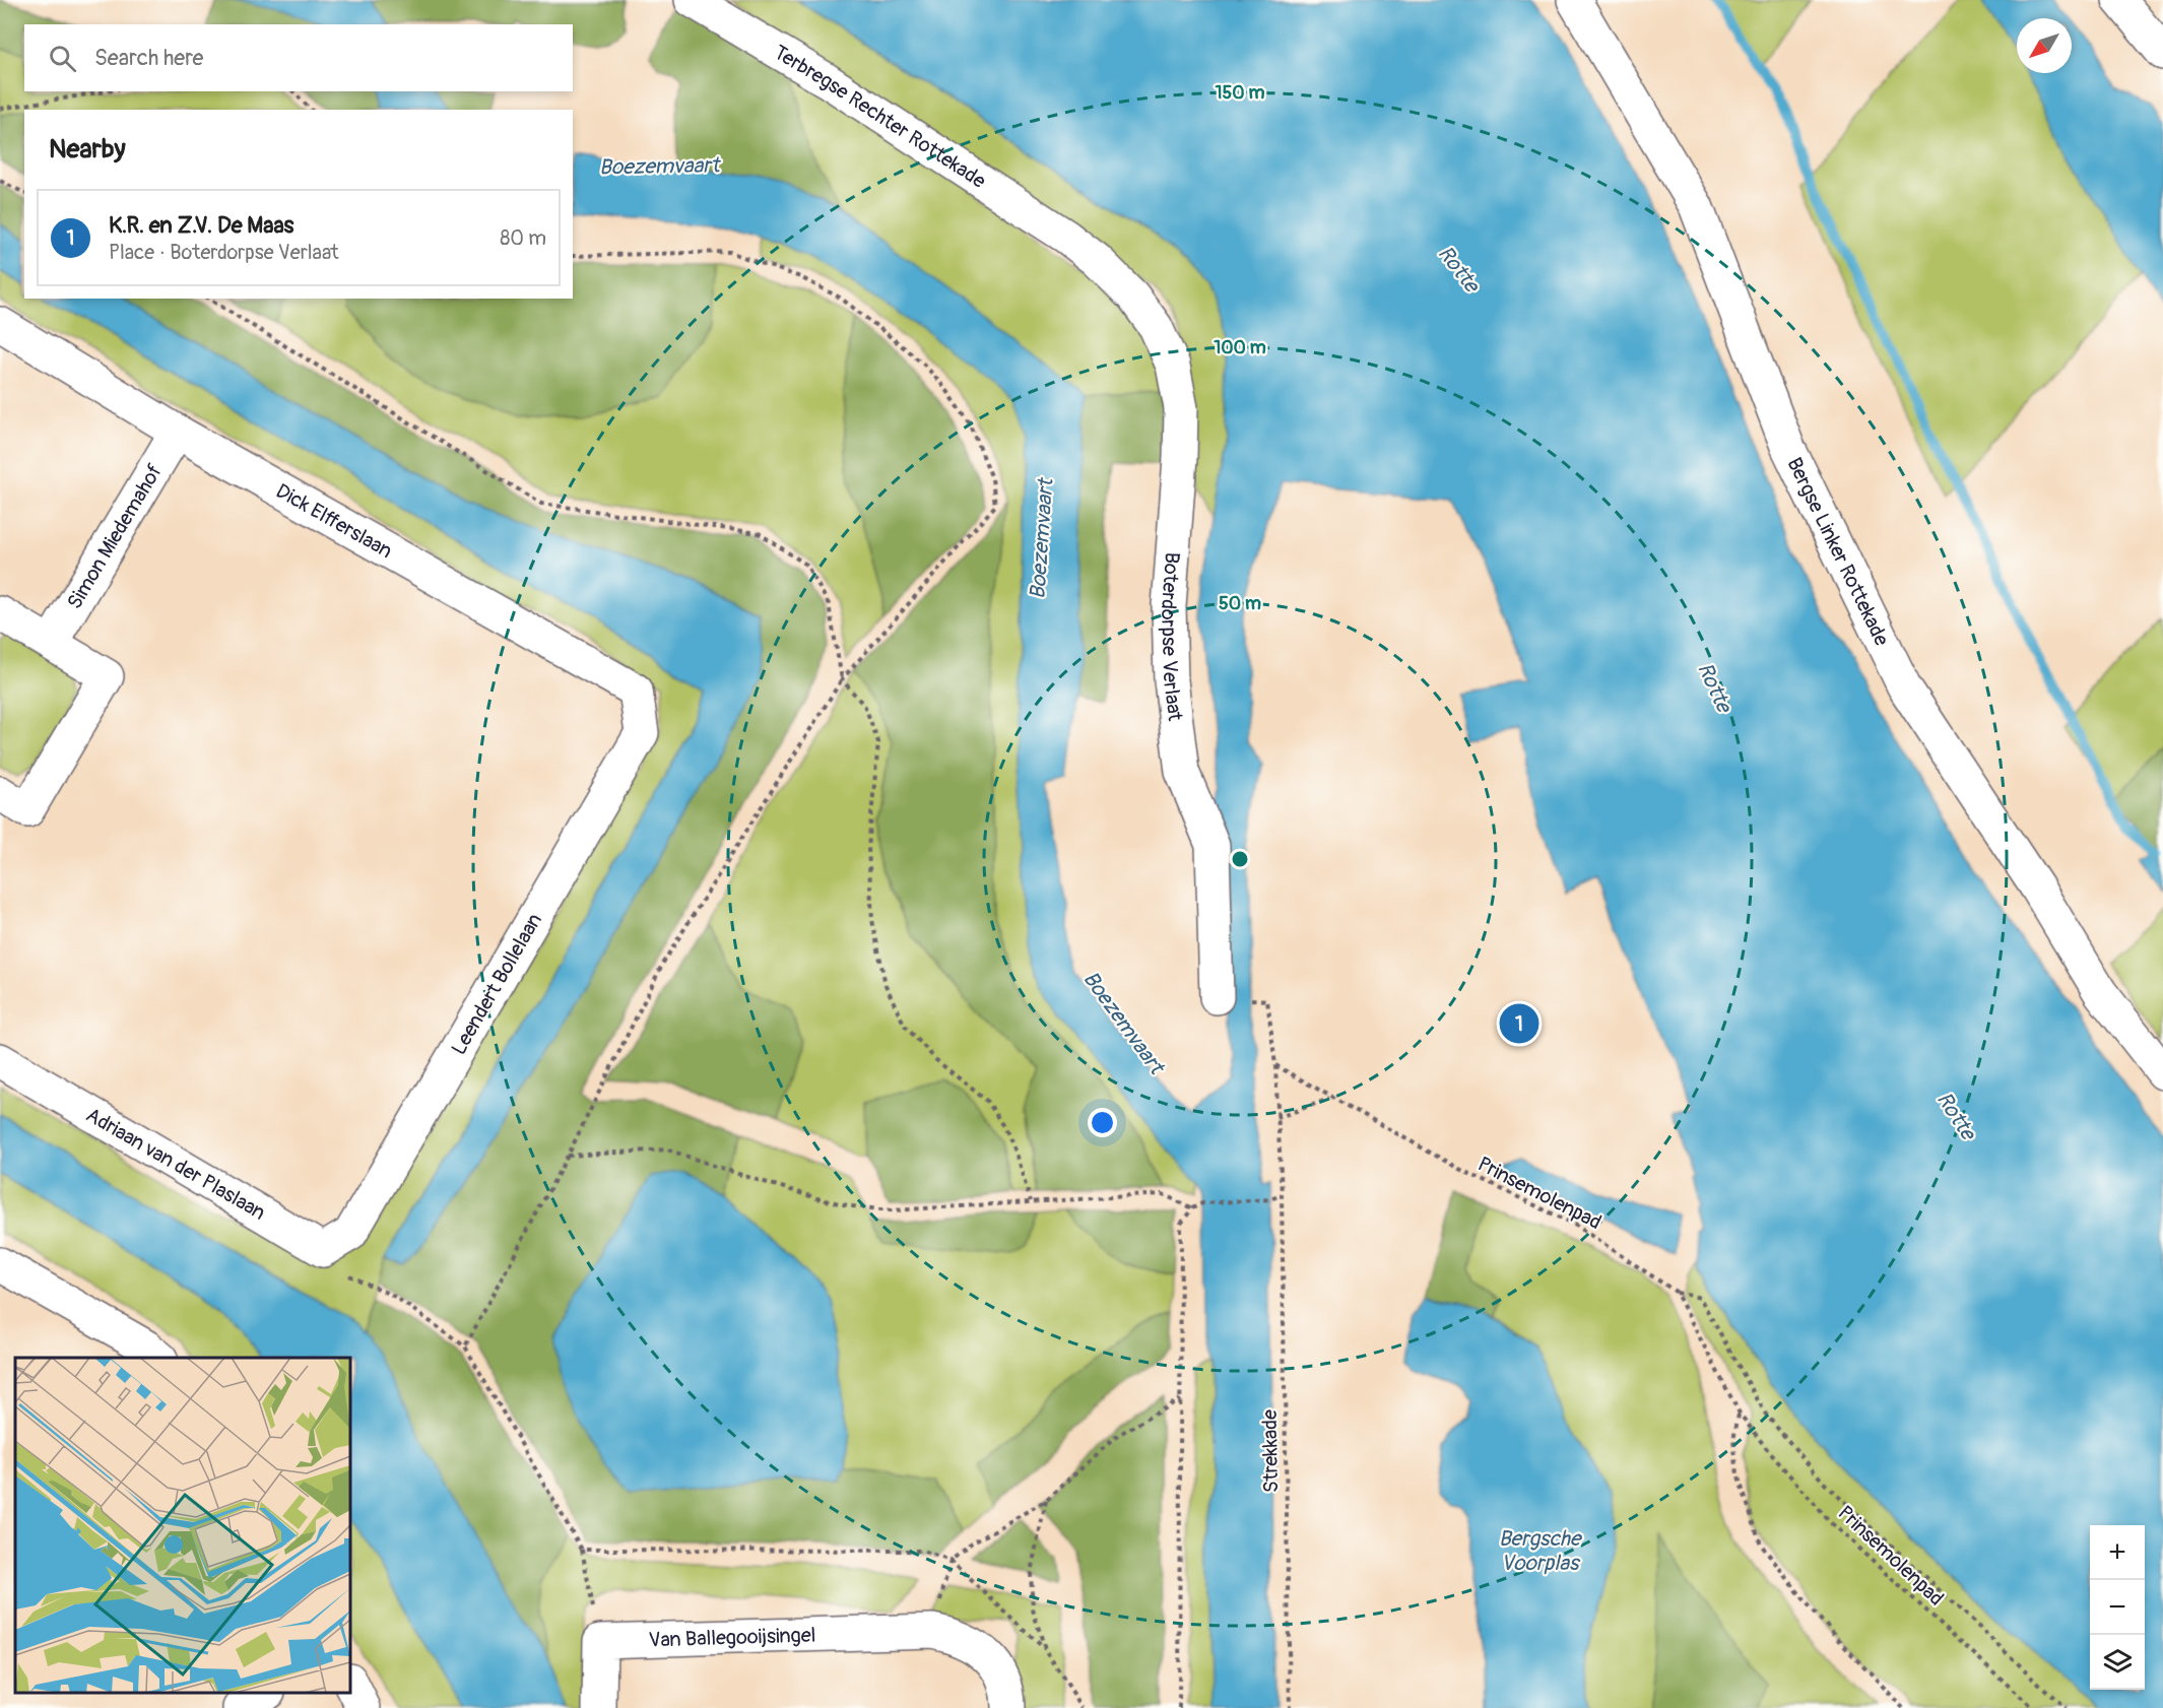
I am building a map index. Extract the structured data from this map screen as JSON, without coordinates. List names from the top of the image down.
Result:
{
  "streets": {
    "street": [
      "Terbregse Rechter Rottekade",
      "Dick Elfferslaan",
      "Simon Miedemahof",
      "Bergse Linker Rottekade",
      "Boterdorpse Verlaat",
      "Leendert Bollelaan",
      "Adriaan van der Plaslaan",
      "Van Ballegooijsingel"
    ],
    "path": ["Prinsemolenpad", "Strekkade"]
  },
  "crossings": [
    ["Terbregse Rechter Rottekade", "Boterdorpse Verlaat"],
    ["Dick Elfferslaan", "Simon Miedemahof"],
    ["Dick Elfferslaan", "Leendert Bollelaan"],
    ["Leendert Bollelaan", "Adriaan van der Plaslaan"],
    ["Prinsemolenpad", "Strekkade"]
  ],
  "water": ["Boezemvaart", "Rotte", "Bergsche Voorplas"],
  "north": "bottom left",
  "page": {
    "search": "Search here",
    "heading": "Nearby",
    "list": [
      {
        "mark": "1",
        "name": "K.R. en Z.V. De Maas",
        "note": "Place · Boterdorpse Verlaat",
        "value": "80 m"
      }
    ],
    "pins": "1",
    "map_buttons": ["+", "−"]
  },
  "rings": ["150 m", "100 m", "50 m"]
}
